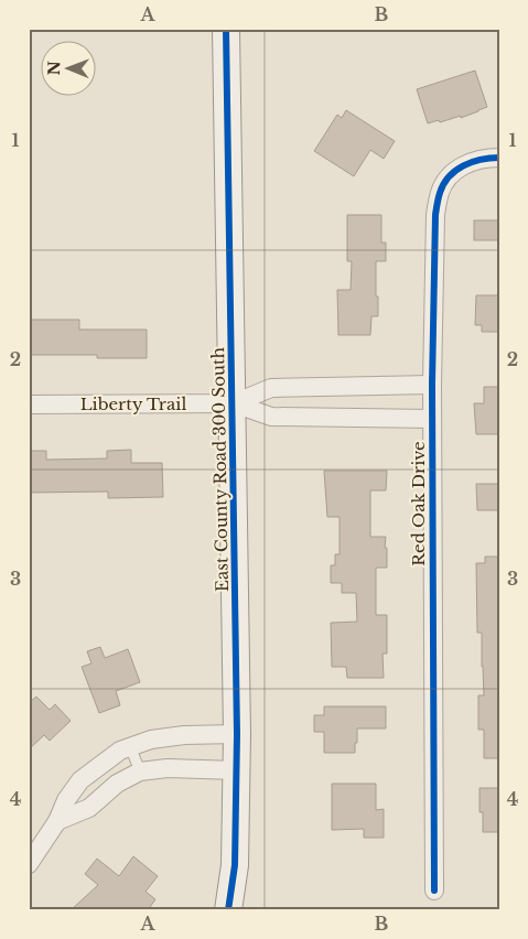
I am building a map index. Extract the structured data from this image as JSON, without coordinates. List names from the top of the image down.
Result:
{
  "streets": {
    "street": ["Liberty Trail", "East County Road 300 South", "Red Oak Drive"]
  },
  "crossings": [
    ["Liberty Trail", "East County Road 300 South"],
    ["Liberty Trail", "Red Oak Drive"]
  ],
  "north": "left",
  "grid": {
    "columns": ["A", "B"],
    "rows": [
      "1",
      "2",
      "3",
      "4"
    ]
  }
}
